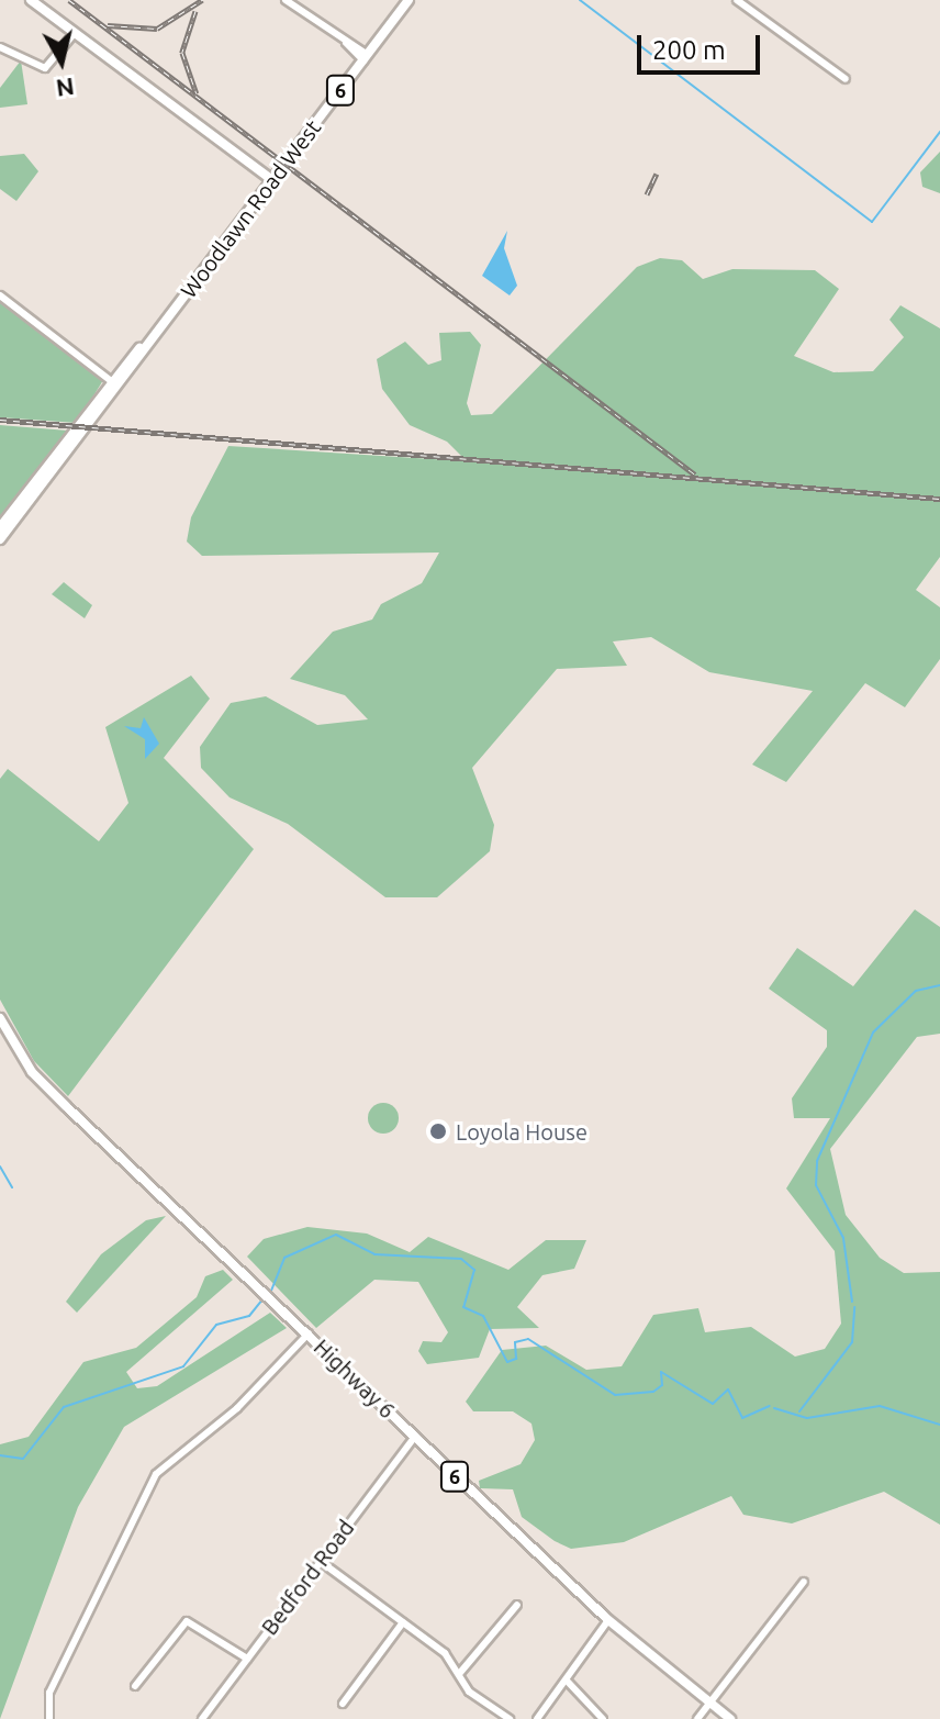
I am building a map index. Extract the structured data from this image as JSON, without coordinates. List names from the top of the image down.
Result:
{
  "streets": {
    "main road": ["6", "Woodlawn Road West", "Highway 6"],
    "street": ["Bedford Road"]
  },
  "crossings": [
    ["Highway 6", "Bedford Road"]
  ],
  "places": ["Loyola House"],
  "scale_bar": "200 m",
  "north": "bottom"
}
